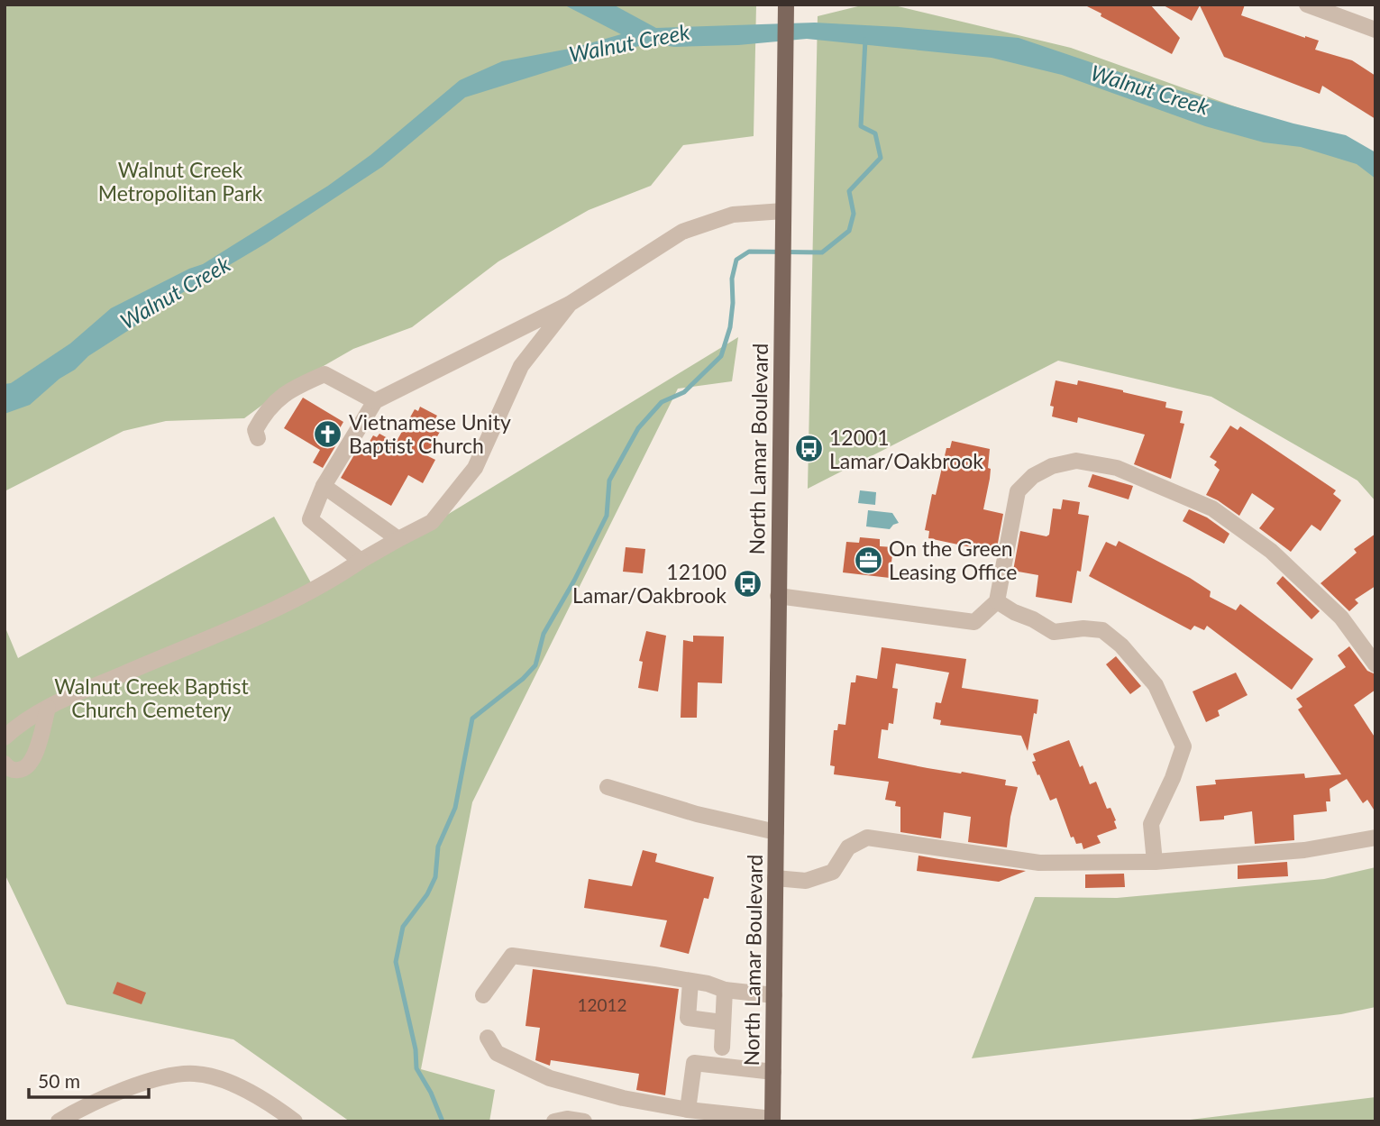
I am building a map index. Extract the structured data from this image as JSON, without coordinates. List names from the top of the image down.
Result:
{
  "streets": {
    "main road": ["North Lamar Boulevard"]
  },
  "water": ["Walnut Creek"],
  "parks": ["Walnut Creek Metropolitan Park", "Walnut Creek Baptist Church Cemetery"],
  "places": {
    "church": ["Vietnamese Unity Baptist Church"],
    "bus stop": ["12001 Lamar/Oakbrook", "12100 Lamar/Oakbrook"],
    "office": ["On the Green Leasing Office"]
  },
  "house_numbers": ["12012"],
  "scale_bar": "50 m"
}
